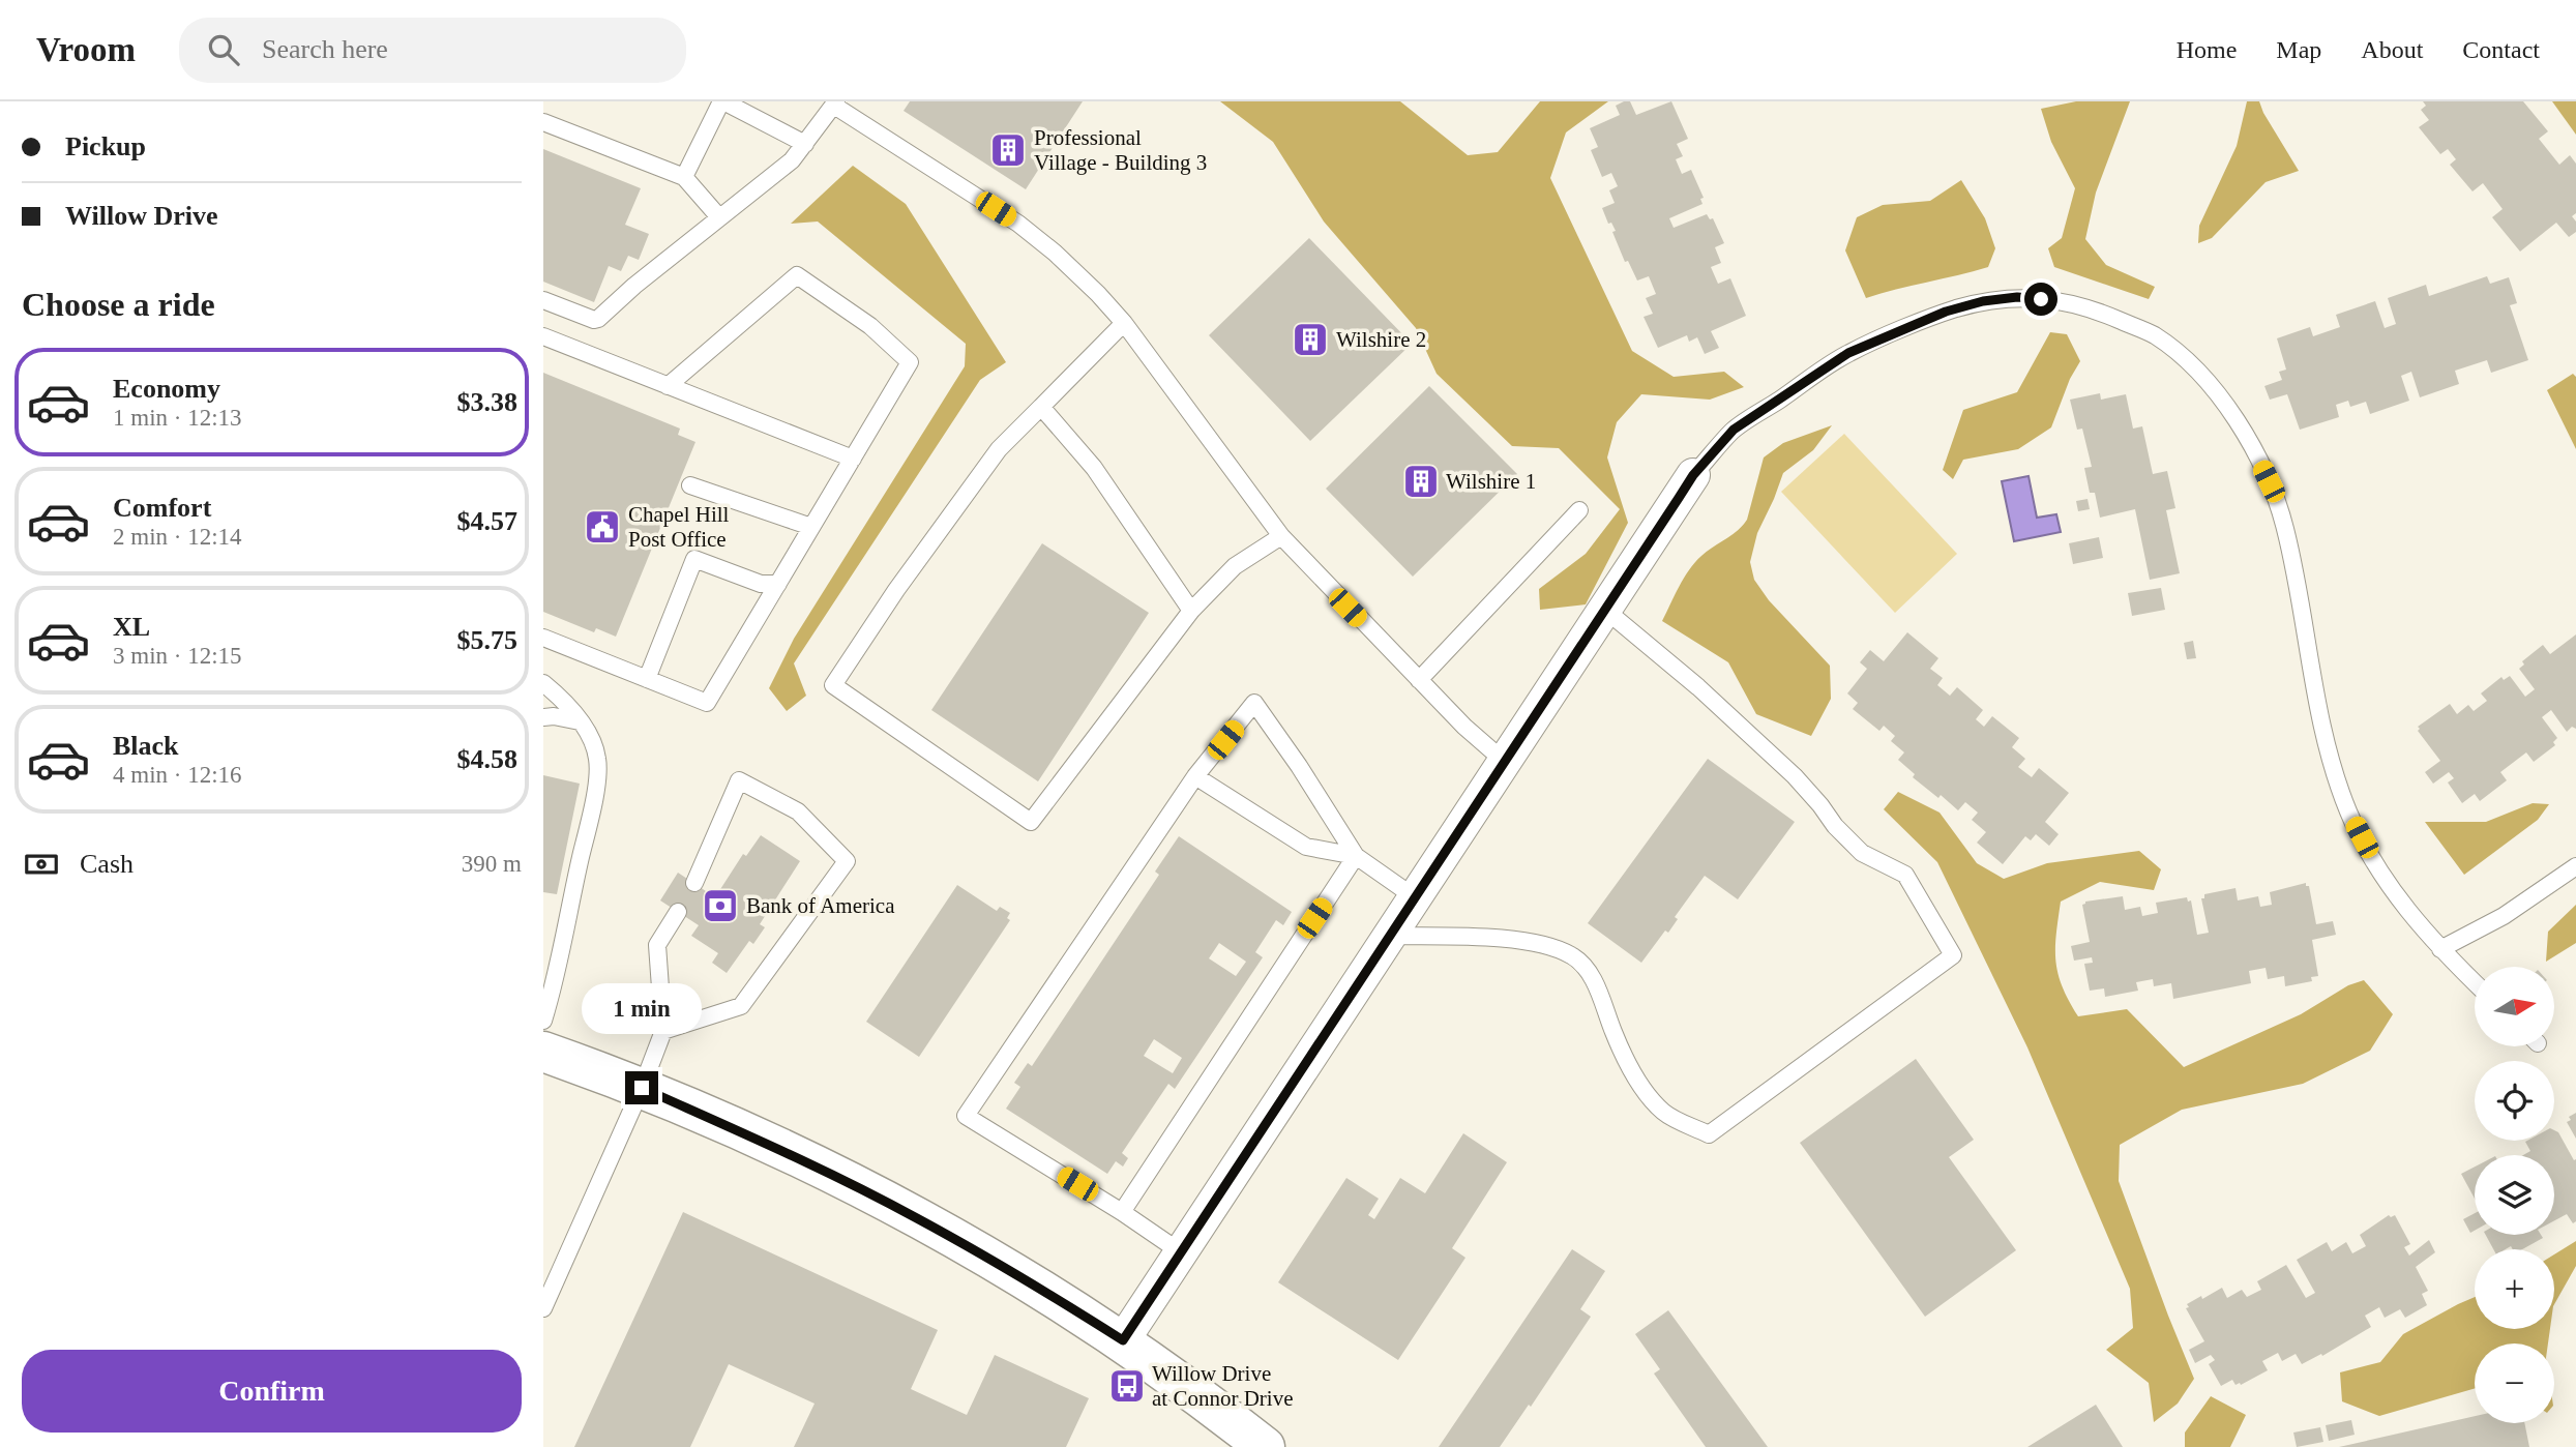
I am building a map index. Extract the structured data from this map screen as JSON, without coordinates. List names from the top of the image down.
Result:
{
  "places": {
    "building": ["Professional Village - Building 3", "Wilshire 2", "Wilshire 1"],
    "public building": ["Chapel Hill Post Office"],
    "bank": ["Bank of America"],
    "bus stop": ["Willow Drive at Connor Drive"]
  },
  "north": "right",
  "page": {
    "header": "Vroom",
    "search": "Search here",
    "nav": [
      "Home",
      "Map",
      "About",
      "Contact"
    ],
    "banner": ["Pickup", "Willow Drive"],
    "heading": "Choose a ride",
    "list": [
      {
        "name": "Economy",
        "note": "1 min · 12:13",
        "value": "$3.38"
      },
      {
        "name": "Comfort",
        "note": "2 min · 12:14",
        "value": "$4.57"
      },
      {
        "name": "XL",
        "note": "3 min · 12:15",
        "value": "$5.75"
      },
      {
        "name": "Black",
        "note": "4 min · 12:16",
        "value": "$4.58"
      }
    ],
    "pay": ["Cash", "390 m"],
    "map_buttons": ["+", "−"],
    "bubble": "1 min",
    "buttons": "Confirm"
  }
}
